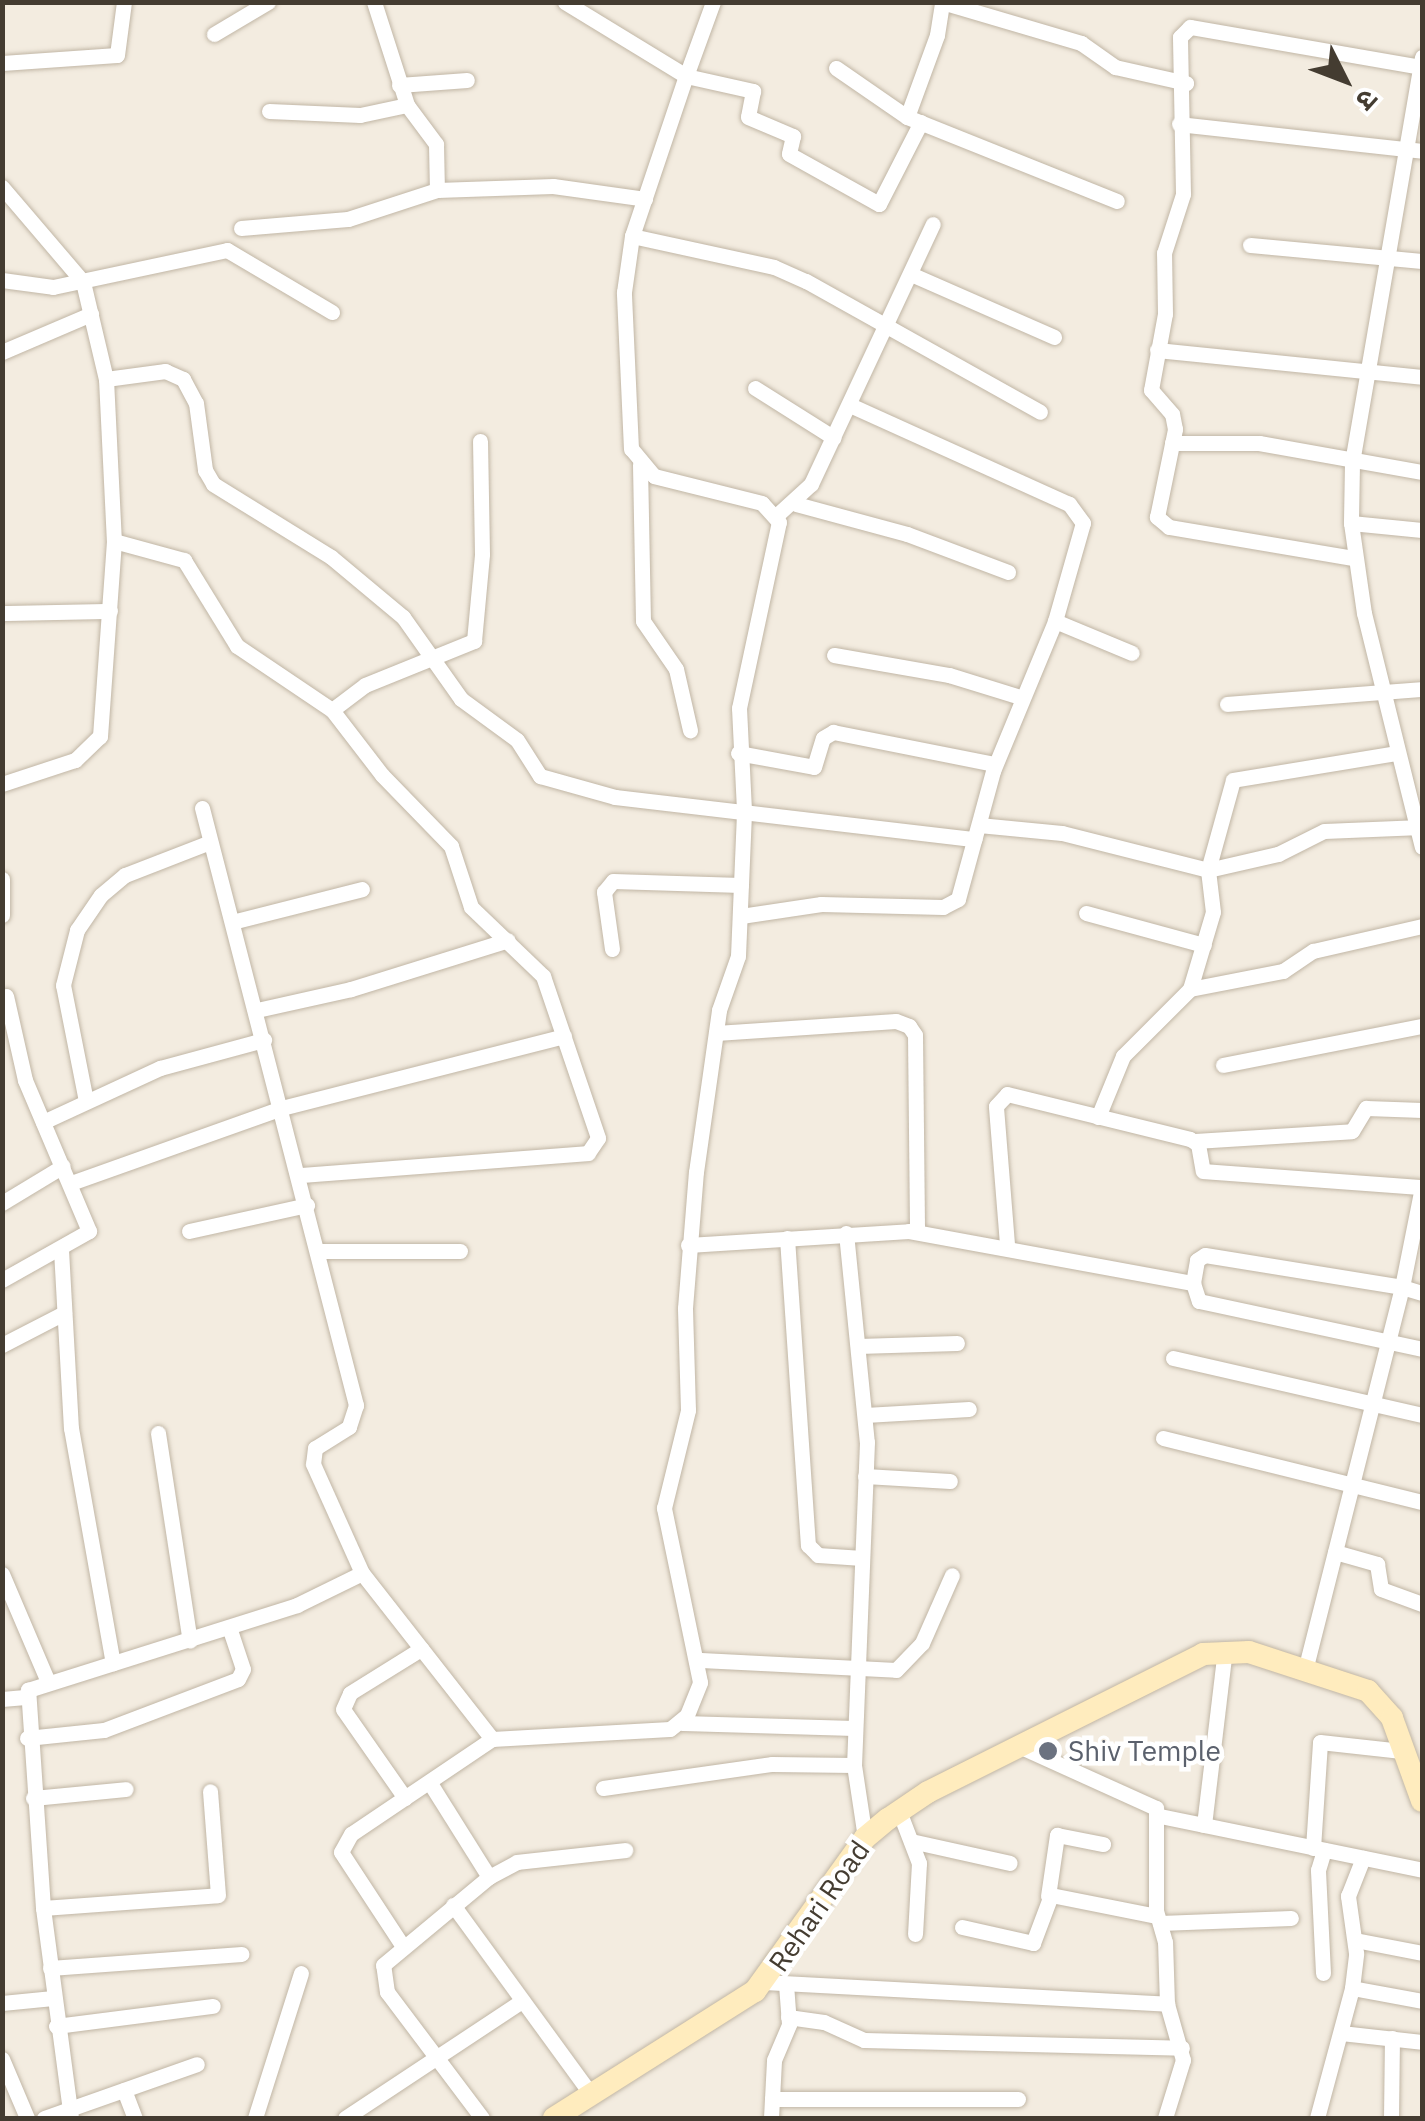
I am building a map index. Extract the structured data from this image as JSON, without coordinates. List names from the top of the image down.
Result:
{
  "streets": {
    "main road": ["Rehari Road"]
  },
  "places": ["Shiv Temple"],
  "north": "bottom right"
}
